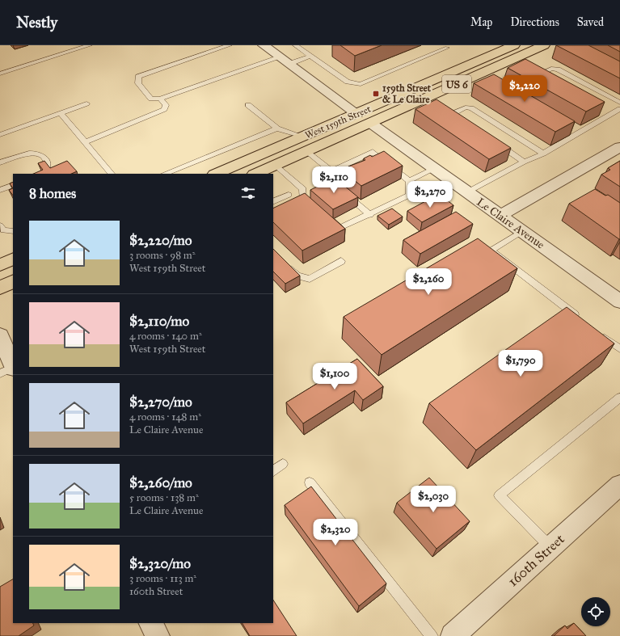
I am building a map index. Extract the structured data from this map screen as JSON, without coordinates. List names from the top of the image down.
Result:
{
  "streets": {
    "main road": ["US 6", "West 159th Street"],
    "street": ["Le Claire Avenue", "160th Street"]
  },
  "crossings": [
    ["West 159th Street", "Le Claire Avenue"]
  ],
  "places": {
    "transit": ["159th Street & Le Claire"]
  },
  "page": {
    "header": "Nestly",
    "nav": ["Map", "Directions", "Saved"],
    "price": [
      "$2,220",
      "$2,110",
      "$2,270",
      "$2,260",
      "$1,790",
      "$1,100",
      "$2,030",
      "$2,320"
    ],
    "heading": "8 homes",
    "list": [
      {
        "name": "$2,220/mo",
        "note": "3 rooms · 98 m² · West 159th Street"
      },
      {
        "name": "$2,110/mo",
        "note": "4 rooms · 140 m² · West 159th Street"
      },
      {
        "name": "$2,270/mo",
        "note": "4 rooms · 148 m² · Le Claire Avenue"
      },
      {
        "name": "$2,260/mo",
        "note": "5 rooms · 138 m² · Le Claire Avenue"
      },
      {
        "name": "$2,320/mo",
        "note": "3 rooms · 113 m² · 160th Street"
      }
    ]
  }
}
